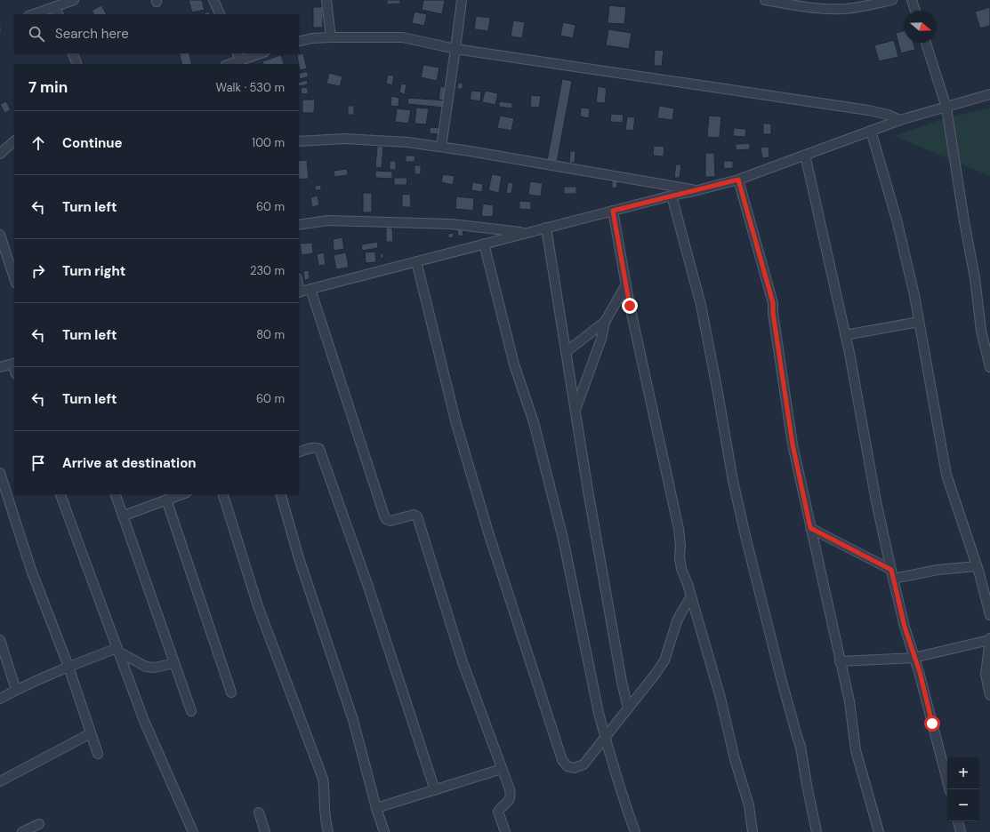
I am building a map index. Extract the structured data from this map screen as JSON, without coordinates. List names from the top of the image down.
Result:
{
  "north": "right",
  "page": {
    "search": "Search here",
    "heading": ["7 min", "Walk · 530 m"],
    "list": [
      ["Continue", "100 m"],
      ["Turn left", "60 m"],
      ["Turn right", "230 m"],
      ["Turn left", "80 m"],
      ["Turn left", "60 m"],
      "Arrive at destination"
    ],
    "map_buttons": ["+", "−"]
  }
}
